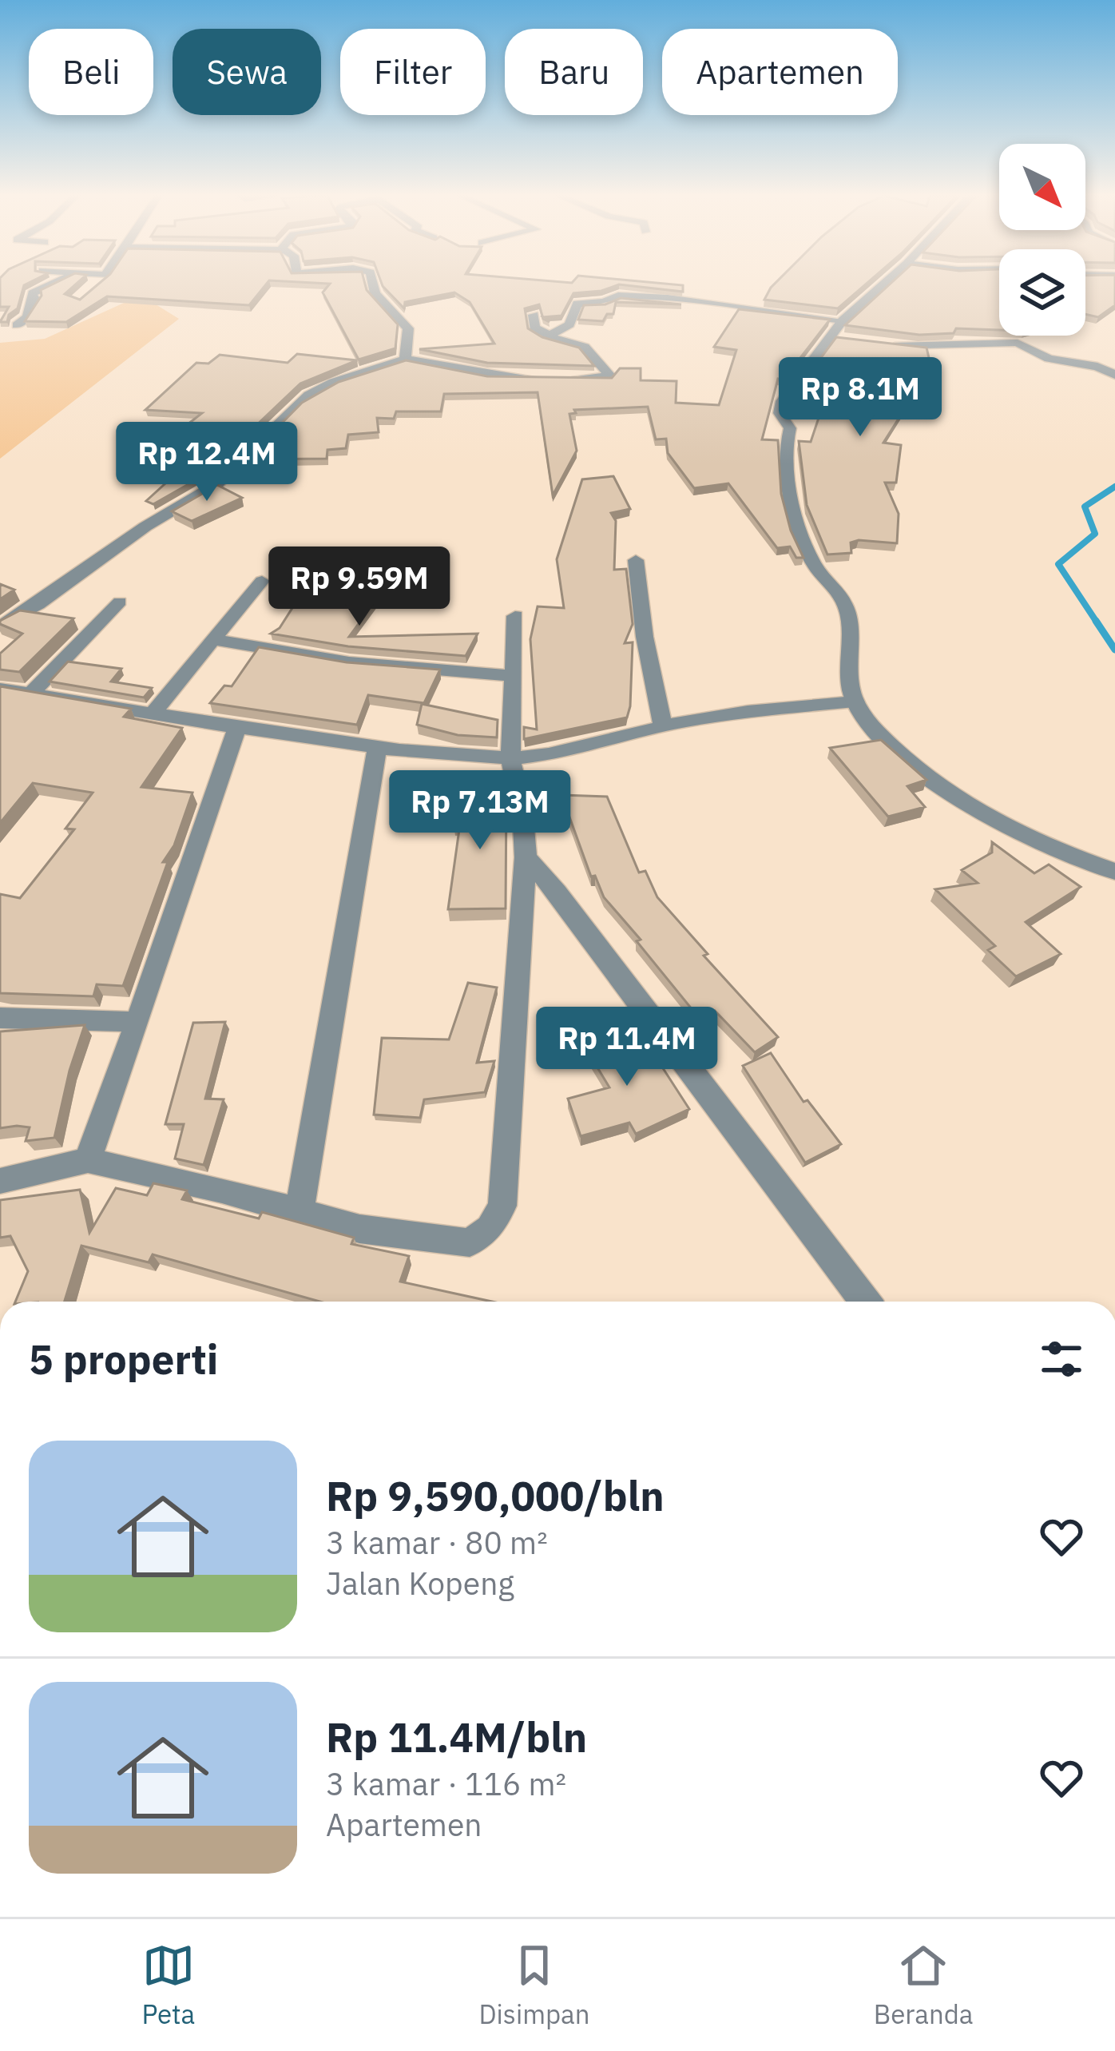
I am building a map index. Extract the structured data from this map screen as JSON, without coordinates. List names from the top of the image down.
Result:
{
  "north": "bottom right",
  "page": {
    "chip": [
      "Beli",
      "Sewa",
      "Filter",
      "Baru",
      "Apartemen"
    ],
    "price": [
      "Rp 8.1M",
      "Rp 12.4M",
      "Rp 9.59M",
      "Rp 7.13M",
      "Rp 11.4M"
    ],
    "heading": "5 properti",
    "list": [
      {
        "name": "Rp 9,590,000/bln",
        "note": "3 kamar · 80 m² · Jalan Kopeng"
      },
      {
        "name": "Rp 11.4M/bln",
        "note": "3 kamar · 116 m² · Apartemen"
      }
    ],
    "tabs": ["Peta", "Disimpan", "Beranda"]
  }
}
